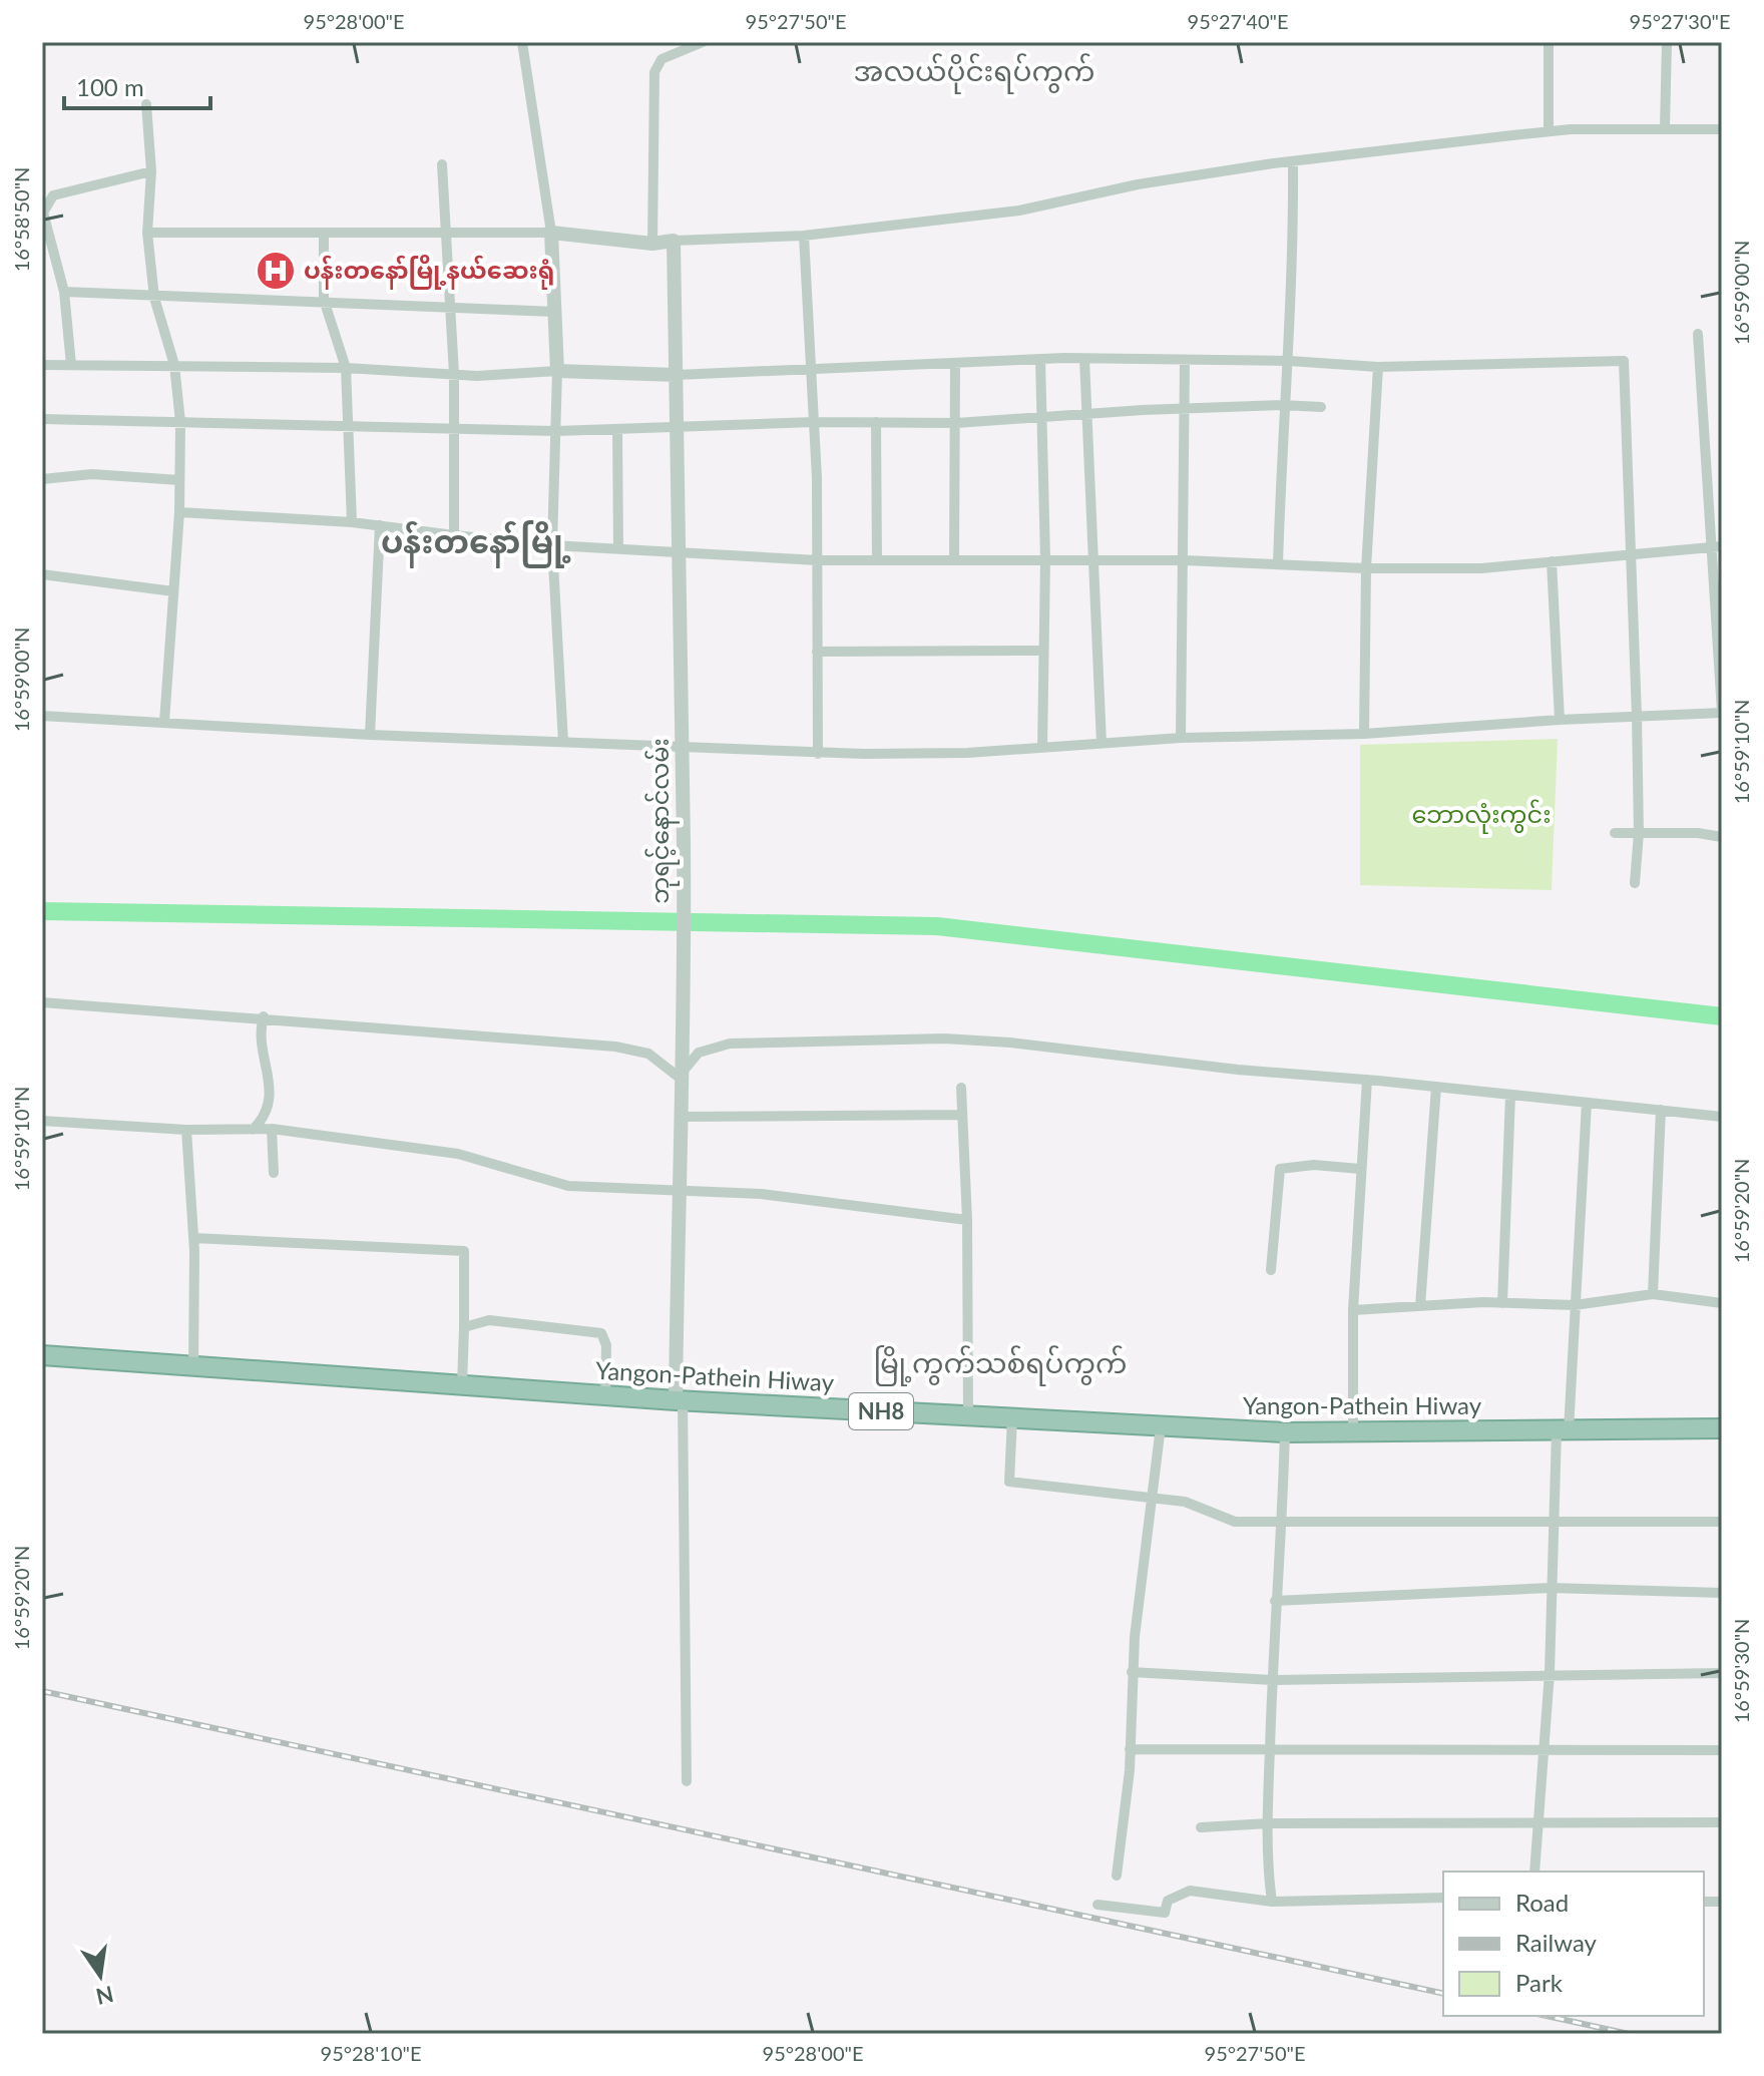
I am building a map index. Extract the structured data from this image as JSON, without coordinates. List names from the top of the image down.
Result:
{
  "streets": {
    "highway": ["Yangon-Pathein Hiway", "NH8"],
    "street": ["ဘုရင့်နောင်လမ်း"]
  },
  "crossings": [
    ["ဘုရင့်နောင်လမ်း", "Yangon-Pathein Hiway"]
  ],
  "districts": ["အလယ်ပိုင်းရပ်ကွက်", "ပန်းတနော်မြို့", "မြို့ကွက်သစ်ရပ်ကွက်"],
  "parks": ["ဘောလုံးကွင်း"],
  "places": {
    "hospital": ["ပန်းတနော်မြို့နယ်ဆေးရုံ"]
  },
  "legend": ["Road", "Railway", "Park"],
  "scale_bar": "100 m",
  "north": "bottom",
  "coordinates": [
    "95°28'00\"E",
    "95°27'50\"E",
    "95°27'40\"E",
    "95°27'30\"E",
    "16°58'50\"N",
    "16°59'00\"N",
    "16°59'10\"N",
    "16°59'20\"N",
    "16°59'30\"N",
    "95°28'10\"E"
  ]
}
